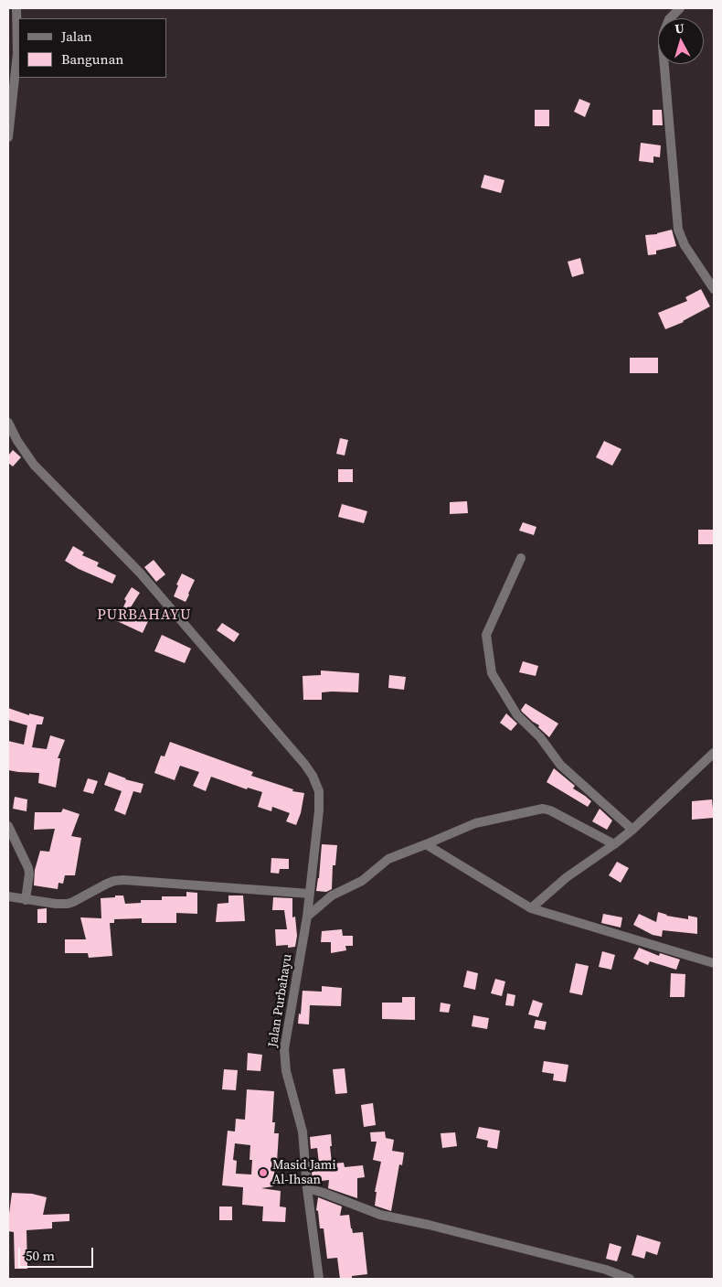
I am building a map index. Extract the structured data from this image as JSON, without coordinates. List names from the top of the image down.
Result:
{
  "streets": {
    "street": ["Jalan Purbahayu"]
  },
  "districts": ["PURBAHAYU"],
  "places": ["Masid Jami Al-Ihsan"],
  "legend": ["Jalan", "Bangunan"],
  "scale_bar": "50 m",
  "north": "top"
}
